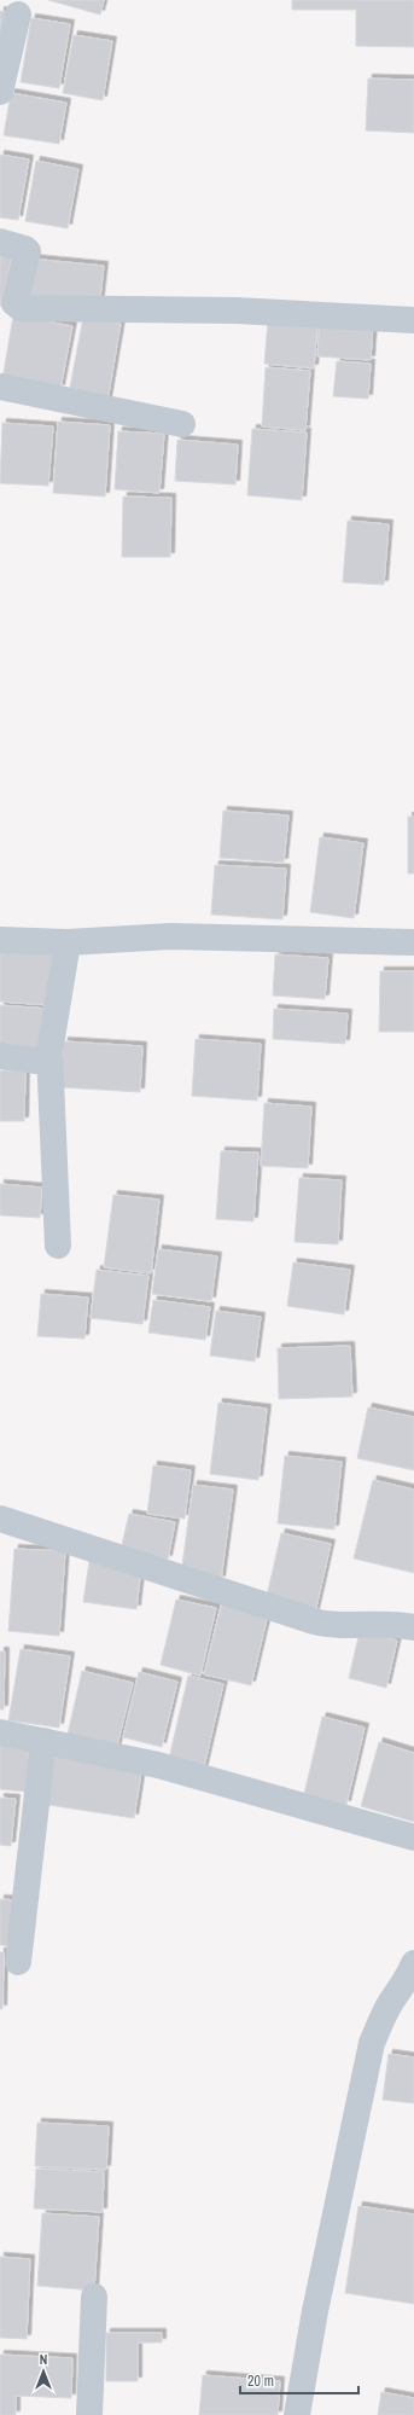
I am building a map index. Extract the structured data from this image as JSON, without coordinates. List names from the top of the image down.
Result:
{
  "scale_bar": "20 m",
  "north": "top"
}
